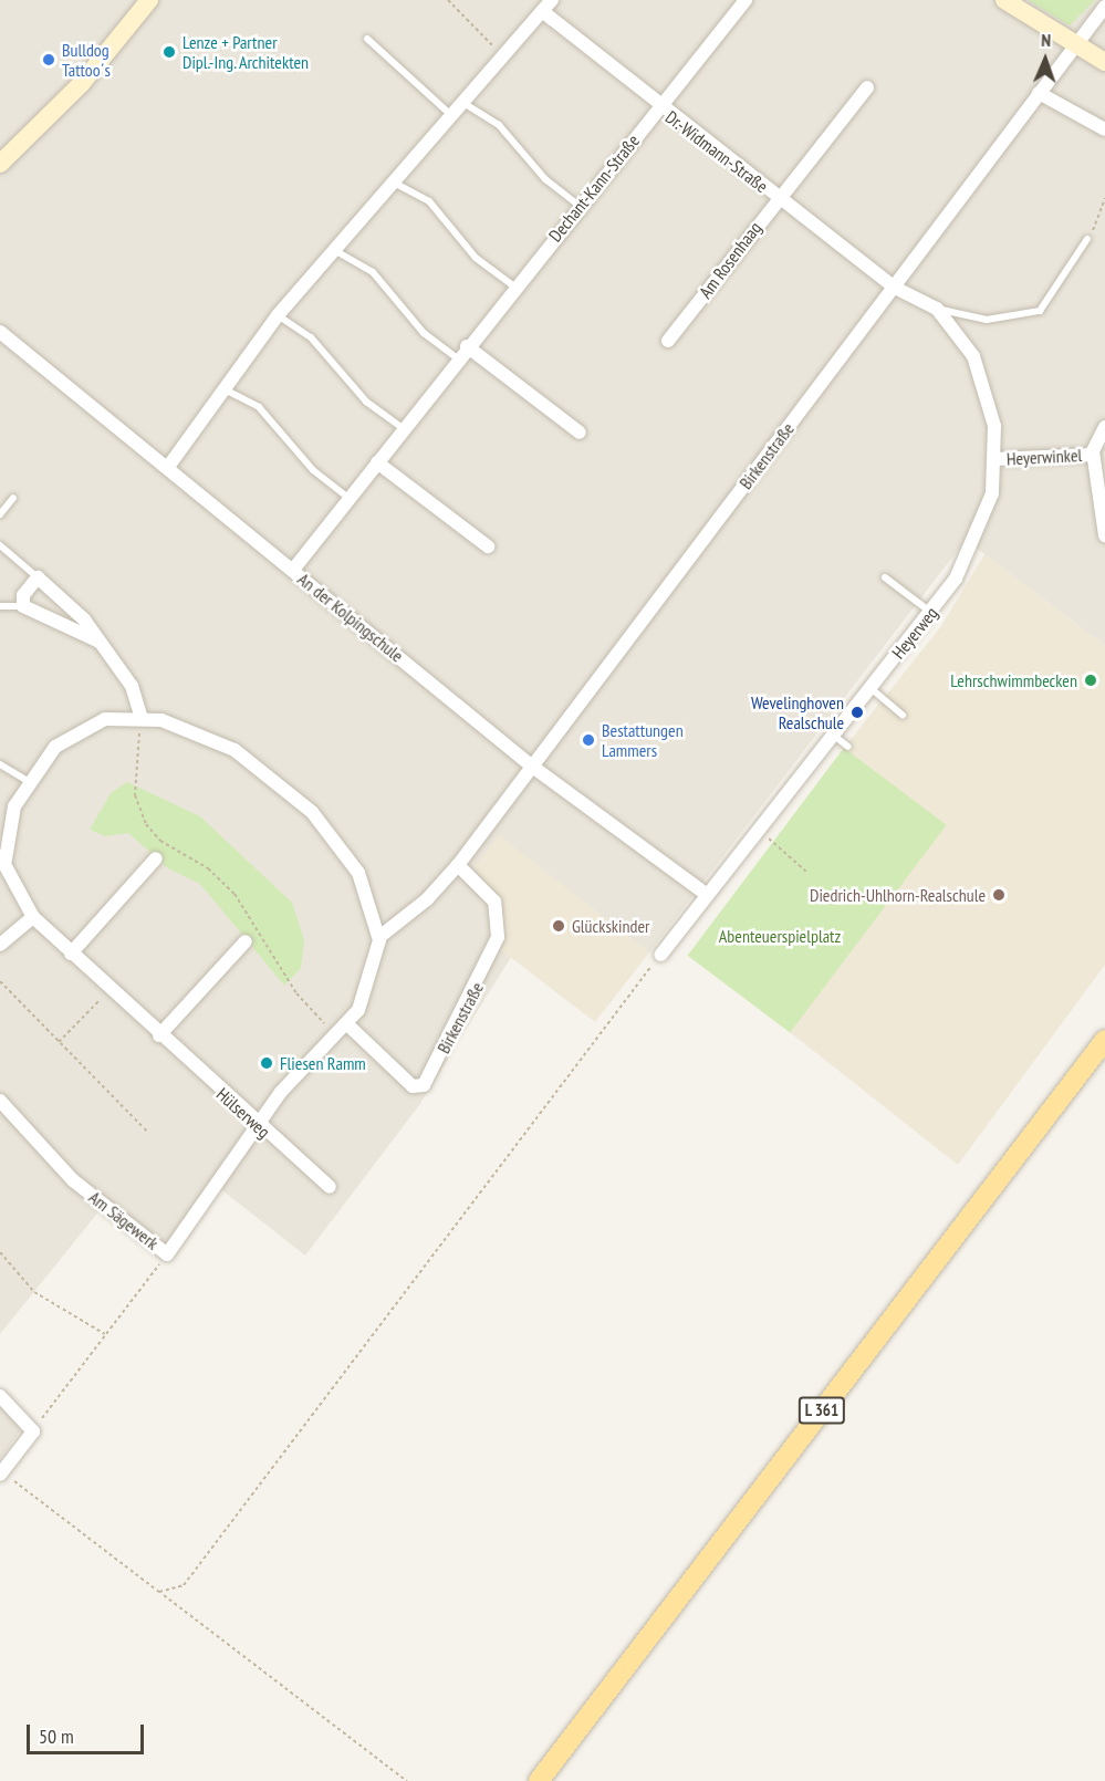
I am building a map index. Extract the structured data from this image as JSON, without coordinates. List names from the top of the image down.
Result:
{
  "streets": {
    "main road": ["L 361"],
    "street": [
      "Dr.-Widmann-Straße",
      "Dechant-Kann-Straße",
      "Am Rosenhaag",
      "Birkenstraße",
      "Heyerwinkel",
      "An der Kolpingschule",
      "Heyerweg",
      "Hülserweg",
      "Am Sägewerk"
    ]
  },
  "crossings": [
    ["Dr.-Widmann-Straße", "Dechant-Kann-Straße"],
    ["Dr.-Widmann-Straße", "Am Rosenhaag"],
    ["Dr.-Widmann-Straße", "Birkenstraße"],
    ["Dr.-Widmann-Straße", "Heyerweg"],
    ["Dechant-Kann-Straße", "An der Kolpingschule"],
    ["Birkenstraße", "An der Kolpingschule"],
    ["Birkenstraße", "Heyerweg"],
    ["Heyerwinkel", "Heyerweg"],
    ["An der Kolpingschule", "Heyerweg"],
    ["Hülserweg", "Am Sägewerk"]
  ],
  "parks": ["Abenteuerspielplatz"],
  "places": [
    "Lenze + Partner Dipl.-Ing. Architekten",
    "Bulldog Tattoo´s",
    "Lehrschwimmbecken",
    "Wevelinghoven Realschule",
    "Bestattungen Lammers",
    "Diedrich-Uhlhorn-Realschule",
    "Glückskinder",
    "Fliesen Ramm"
  ],
  "scale_bar": "50 m",
  "north": "top"
}
